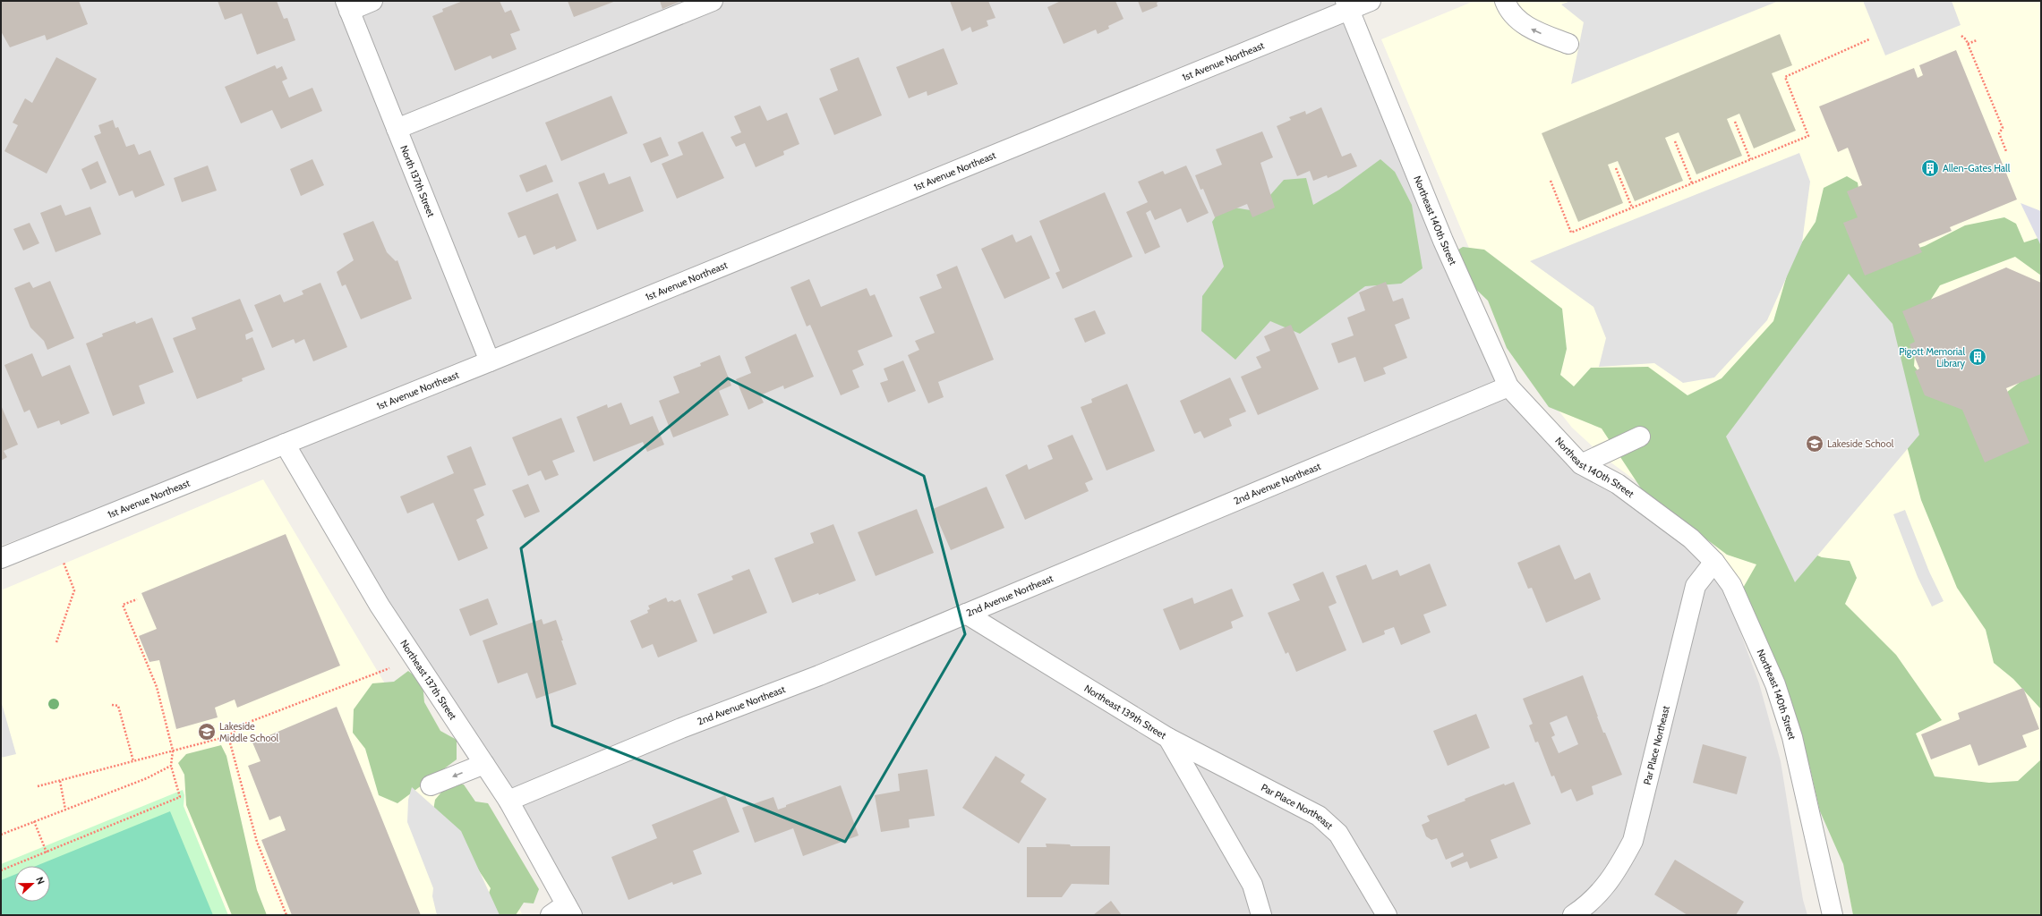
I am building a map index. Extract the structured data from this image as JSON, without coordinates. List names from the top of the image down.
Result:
{
  "streets": {
    "street": [
      "1st Avenue Northeast",
      "North 137th Street",
      "Northeast 140th Street",
      "2nd Avenue Northeast",
      "Northeast 137th Street",
      "Northeast 139th Street",
      "Par Place Northeast"
    ]
  },
  "crossings": [
    ["1st Avenue Northeast", "North 137th Street"],
    ["1st Avenue Northeast", "Northeast 140th Street"],
    ["1st Avenue Northeast", "Northeast 137th Street"],
    ["Northeast 140th Street", "2nd Avenue Northeast"],
    ["Northeast 140th Street", "Par Place Northeast"],
    ["2nd Avenue Northeast", "Northeast 137th Street"],
    ["2nd Avenue Northeast", "Northeast 139th Street"],
    ["Northeast 139th Street", "Par Place Northeast"]
  ],
  "places": {
    "building": ["Allen-Gates Hall", "Pigott Memorial Library"],
    "school or university": ["Lakeside School", "Lakeside Middle School"]
  },
  "north": "right"
}
